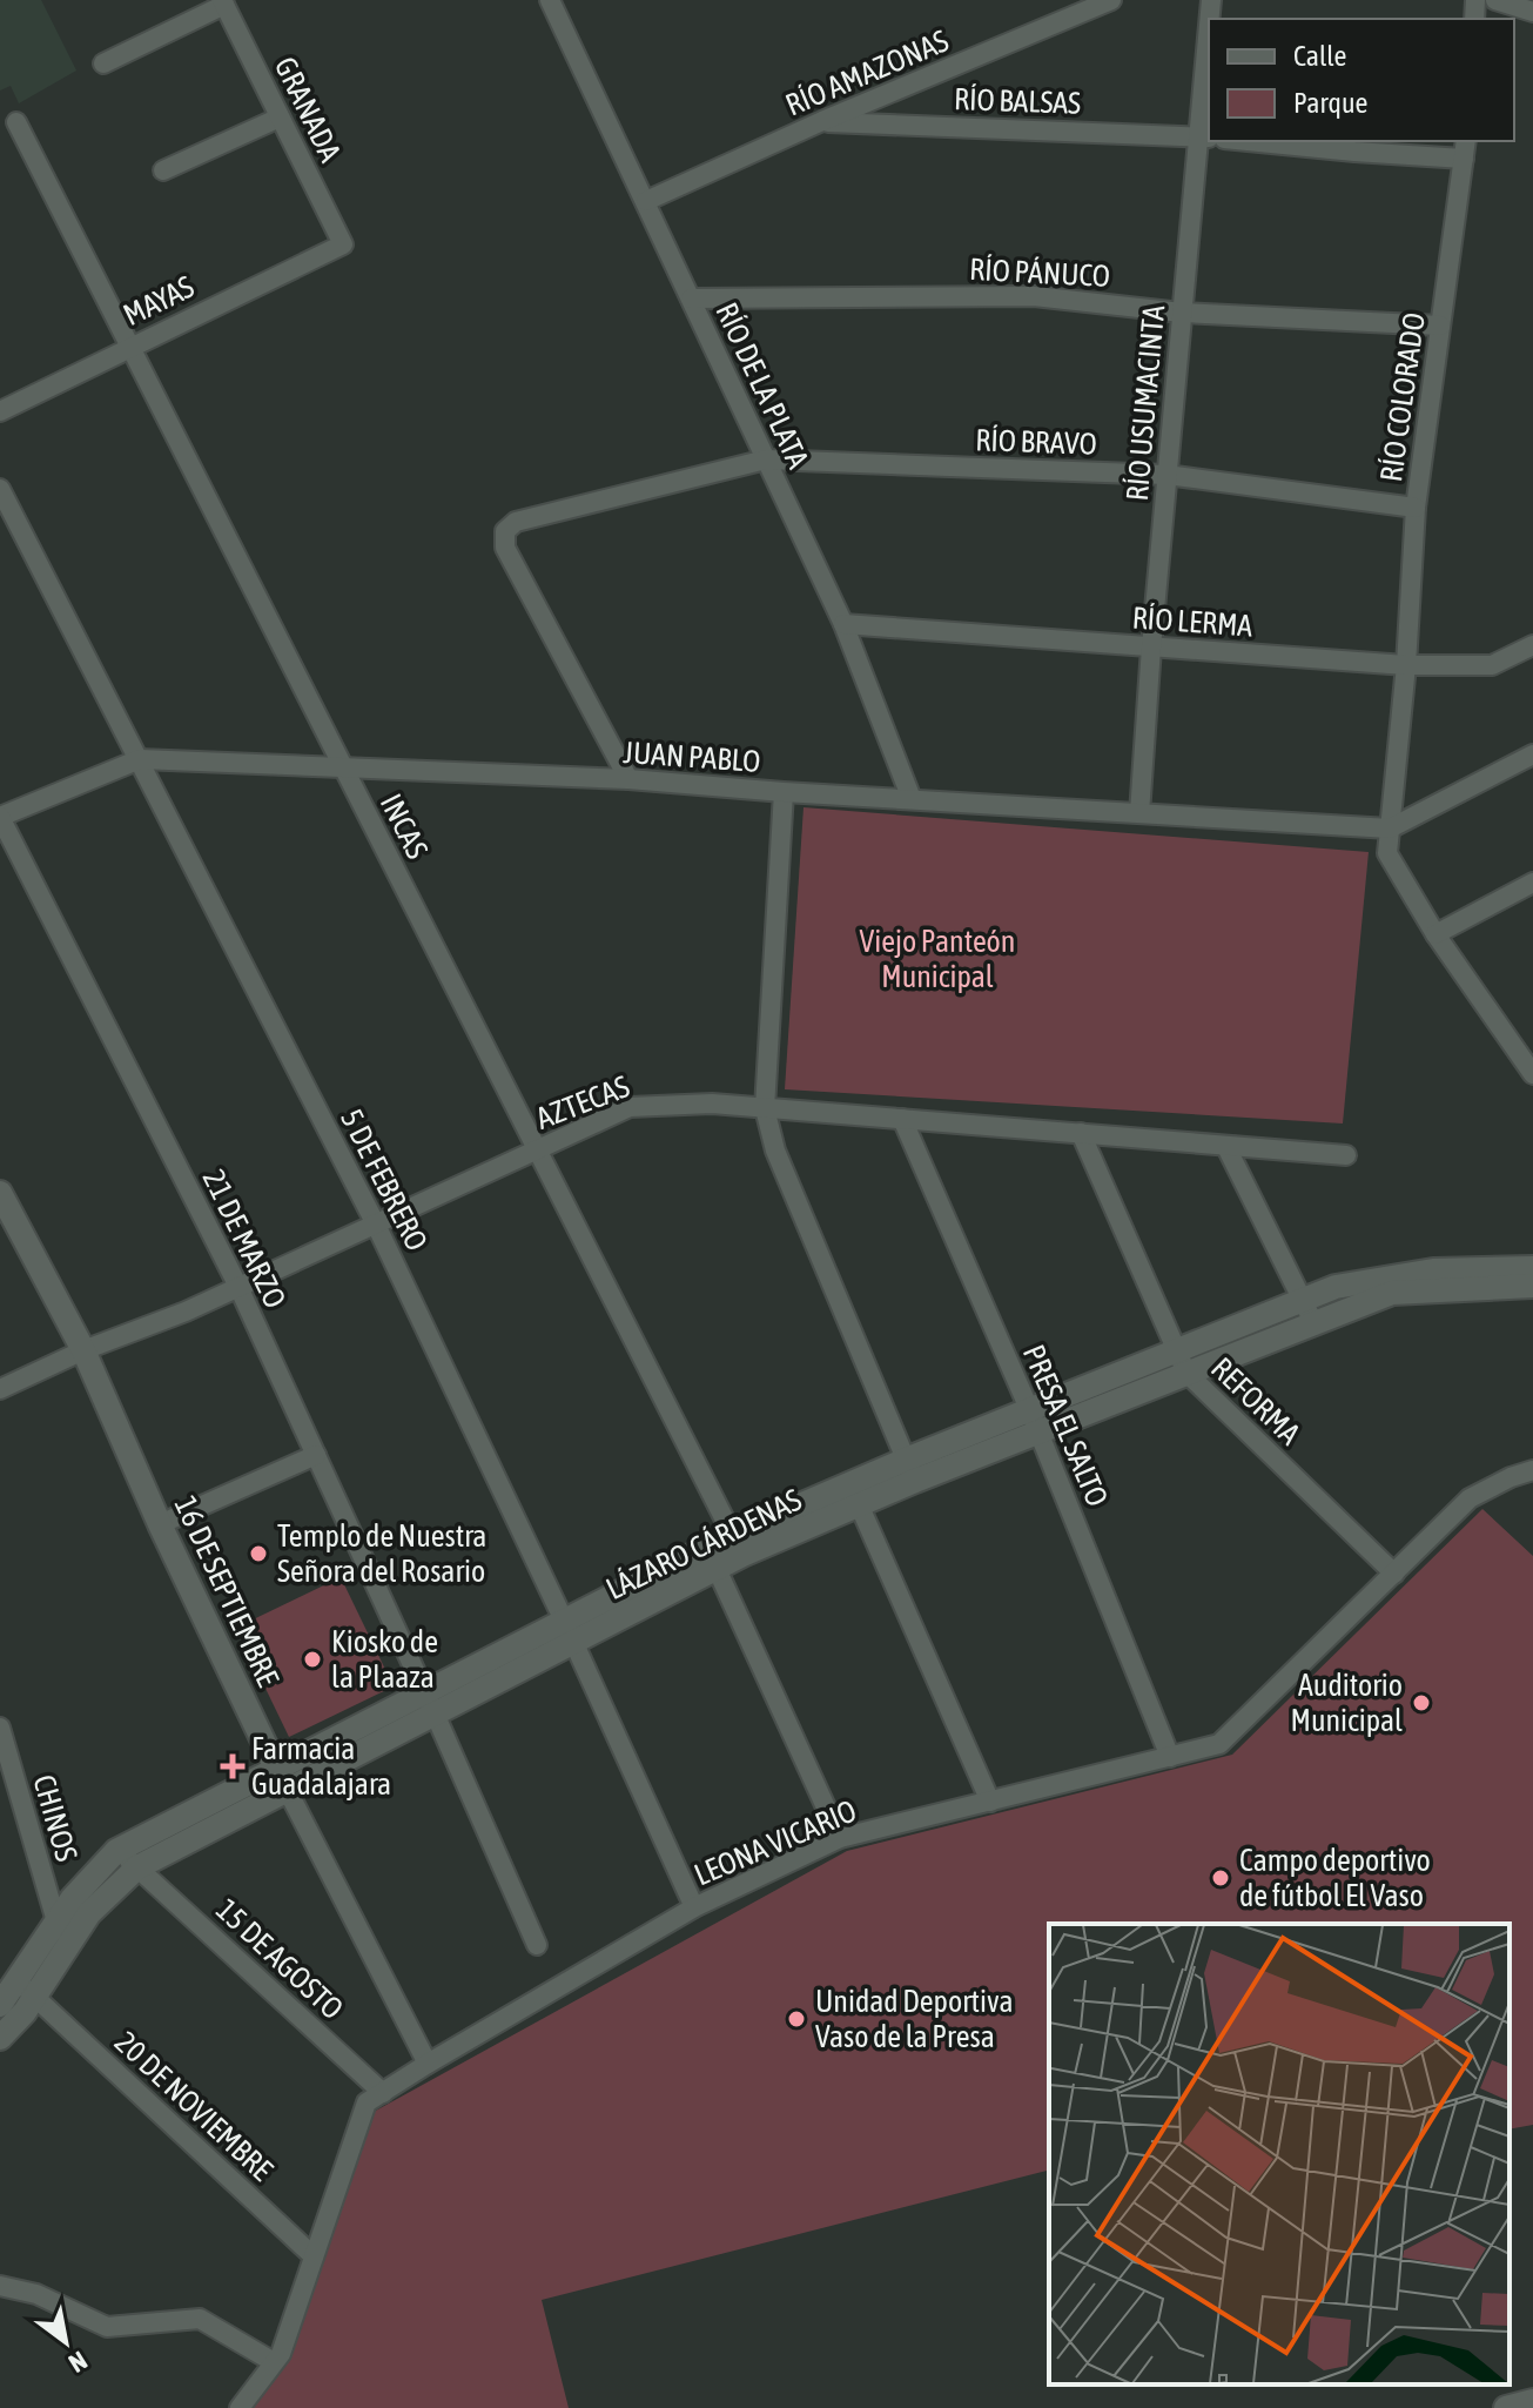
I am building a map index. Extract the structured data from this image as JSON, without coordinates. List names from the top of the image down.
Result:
{
  "streets": {
    "street": [
      "RÍO AMAZONAS",
      "RÍO BALSAS",
      "GRANADA",
      "RÍO PÁNUCO",
      "MAYAS",
      "RÍO DE LA PLATA",
      "RÍO COLORADO",
      "RÍO USUMACINTA",
      "RÍO BRAVO",
      "RÍO LERMA",
      "JUAN PABLO",
      "INCAS",
      "AZTECAS",
      "5 DE FEBRERO",
      "21 DE MARZO",
      "REFORMA",
      "PRESA EL SALTO",
      "LÁZARO CÁRDENAS",
      "16 DE SEPTIEMBRE",
      "CHINOS",
      "LEONA VICARIO",
      "15 DE AGOSTO",
      "20 DE NOVIEMBRE"
    ]
  },
  "crossings": [
    ["RÍO AMAZONAS", "RÍO BALSAS"],
    ["RÍO AMAZONAS", "RÍO DE LA PLATA"],
    ["RÍO BALSAS", "RÍO USUMACINTA"],
    ["GRANADA", "MAYAS"],
    ["RÍO PÁNUCO", "RÍO DE LA PLATA"],
    ["RÍO PÁNUCO", "RÍO COLORADO"],
    ["RÍO PÁNUCO", "RÍO USUMACINTA"],
    ["MAYAS", "INCAS"],
    ["RÍO DE LA PLATA", "RÍO BRAVO"],
    ["RÍO DE LA PLATA", "RÍO LERMA"],
    ["RÍO DE LA PLATA", "JUAN PABLO"],
    ["RÍO COLORADO", "RÍO BRAVO"],
    ["RÍO COLORADO", "RÍO LERMA"],
    ["RÍO COLORADO", "JUAN PABLO"],
    ["RÍO USUMACINTA", "RÍO BRAVO"],
    ["RÍO USUMACINTA", "RÍO LERMA"],
    ["RÍO USUMACINTA", "JUAN PABLO"],
    ["RÍO BRAVO", "JUAN PABLO"],
    ["JUAN PABLO", "INCAS"],
    ["JUAN PABLO", "5 DE FEBRERO"],
    ["JUAN PABLO", "21 DE MARZO"],
    ["INCAS", "AZTECAS"],
    ["INCAS", "LÁZARO CÁRDENAS"],
    ["AZTECAS", "5 DE FEBRERO"],
    ["AZTECAS", "21 DE MARZO"],
    ["AZTECAS", "REFORMA"],
    ["AZTECAS", "PRESA EL SALTO"],
    ["AZTECAS", "16 DE SEPTIEMBRE"],
    ["5 DE FEBRERO", "LÁZARO CÁRDENAS"],
    ["5 DE FEBRERO", "LEONA VICARIO"],
    ["21 DE MARZO", "LÁZARO CÁRDENAS"],
    ["REFORMA", "LÁZARO CÁRDENAS"],
    ["REFORMA", "LEONA VICARIO"],
    ["PRESA EL SALTO", "LÁZARO CÁRDENAS"],
    ["PRESA EL SALTO", "LEONA VICARIO"],
    ["LÁZARO CÁRDENAS", "16 DE SEPTIEMBRE"],
    ["LÁZARO CÁRDENAS", "CHINOS"],
    ["LÁZARO CÁRDENAS", "15 DE AGOSTO"],
    ["LÁZARO CÁRDENAS", "20 DE NOVIEMBRE"],
    ["16 DE SEPTIEMBRE", "LEONA VICARIO"],
    ["LEONA VICARIO", "15 DE AGOSTO"],
    ["LEONA VICARIO", "20 DE NOVIEMBRE"]
  ],
  "parks": ["Viejo Panteón Municipal"],
  "places": {
    "other": [
      "Templo de Nuestra Señora del Rosario",
      "Kiosko de la Plaaza",
      "Auditorio Municipal",
      "Campo deportivo de fútbol El Vaso",
      "Unidad Deportiva Vaso de la Presa"
    ],
    "health": ["Farmacia Guadalajara"]
  },
  "legend": ["Calle", "Parque"],
  "north": "bottom right"
}
